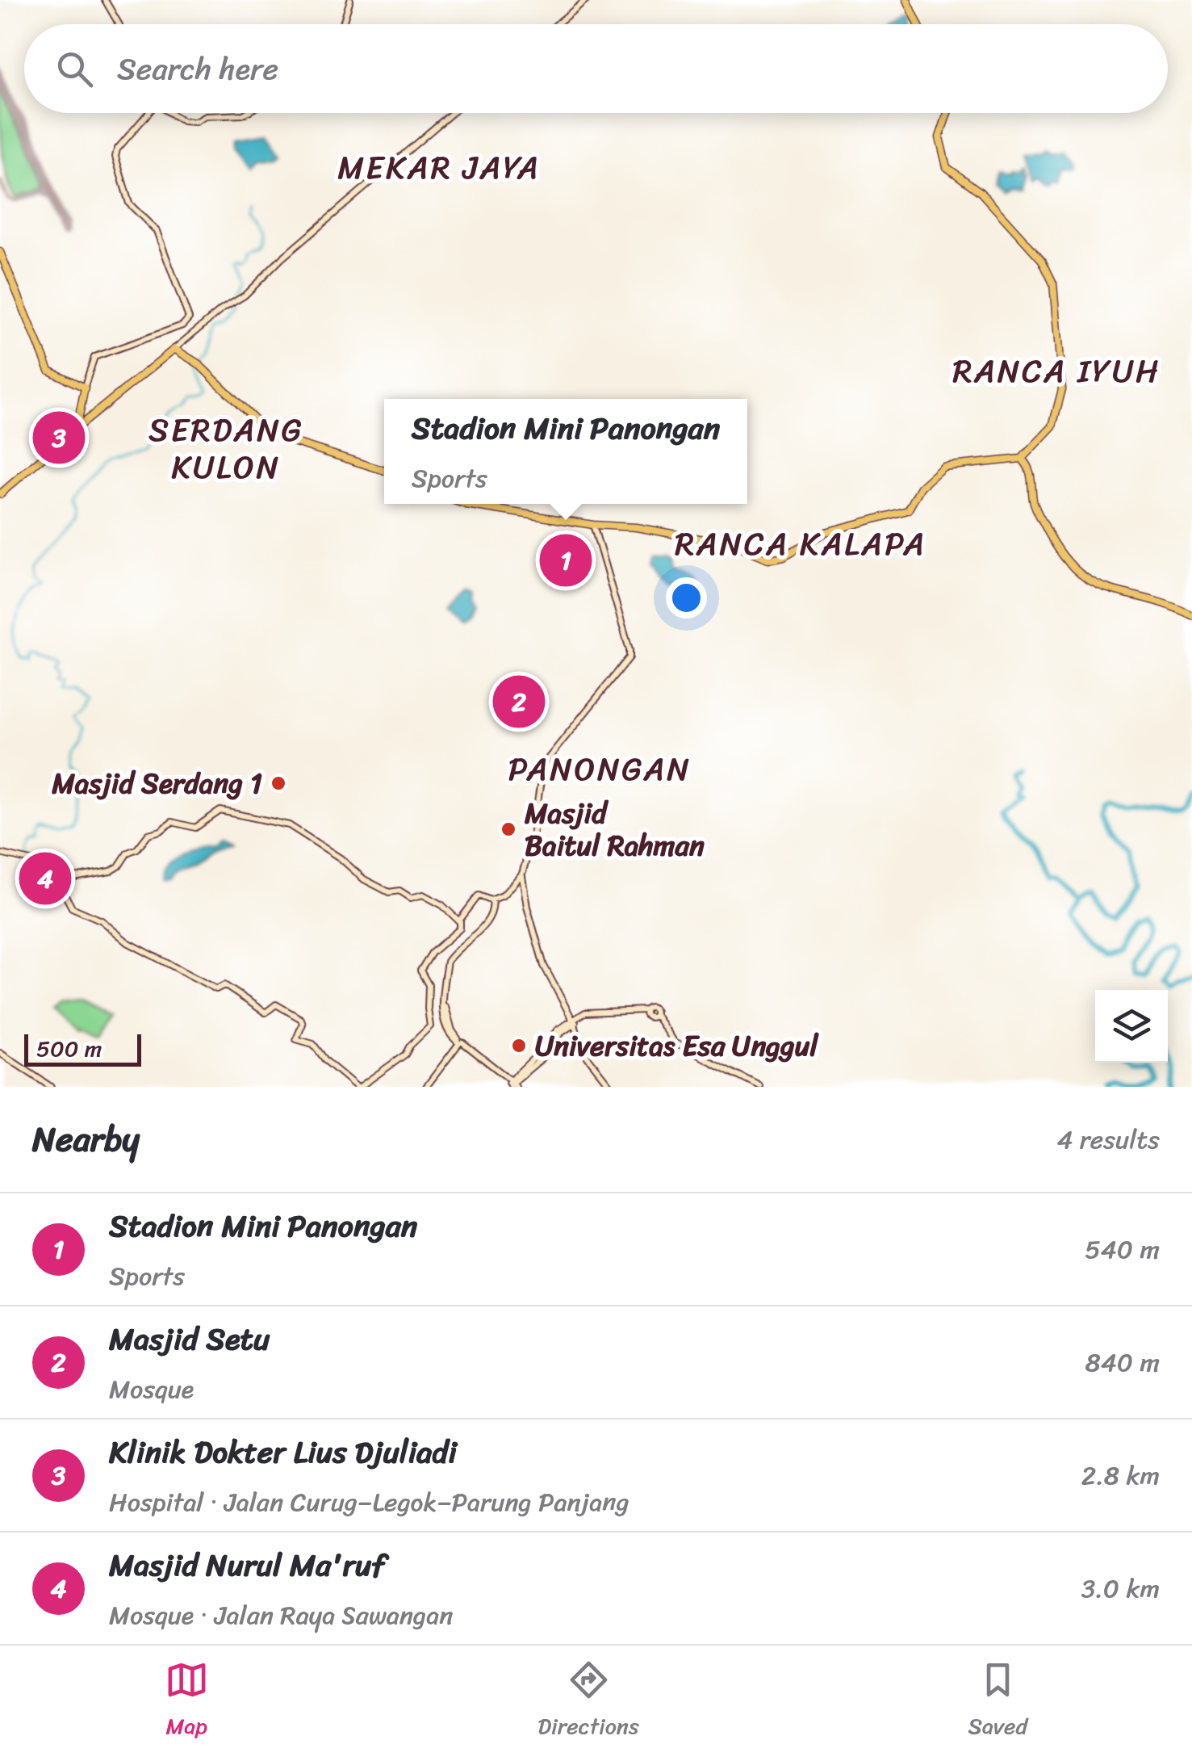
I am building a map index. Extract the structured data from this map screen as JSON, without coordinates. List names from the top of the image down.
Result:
{
  "districts": [
    "MEKAR JAYA",
    "RANCA IYUH",
    "SERDANG KULON",
    "RANCA KALAPA",
    "PANONGAN"
  ],
  "places": ["Masjid Serdang 1", "Masjid Baitul Rahman", "Universitas Esa Unggul"],
  "scale_bar": "500 m",
  "page": {
    "search": "Search here",
    "popup": ["Stadion Mini Panongan", "Sports"],
    "pins": [
      "3",
      "1",
      "2",
      "4"
    ],
    "scale": "500 m",
    "heading": ["Nearby", "4 results"],
    "list": [
      {
        "mark": "1",
        "name": "Stadion Mini Panongan",
        "note": "Sports",
        "value": "540 m"
      },
      {
        "mark": "2",
        "name": "Masjid Setu",
        "note": "Mosque",
        "value": "840 m"
      },
      {
        "mark": "3",
        "name": "Klinik Dokter Lius Djuliadi",
        "note": "Hospital · Jalan Curug–Legok–Parung Panjang",
        "value": "2.8 km"
      },
      {
        "mark": "4",
        "name": "Masjid Nurul Ma'ruf",
        "note": "Mosque · Jalan Raya Sawangan",
        "value": "3.0 km"
      }
    ],
    "nav": ["Map", "Directions", "Saved"]
  }
}
